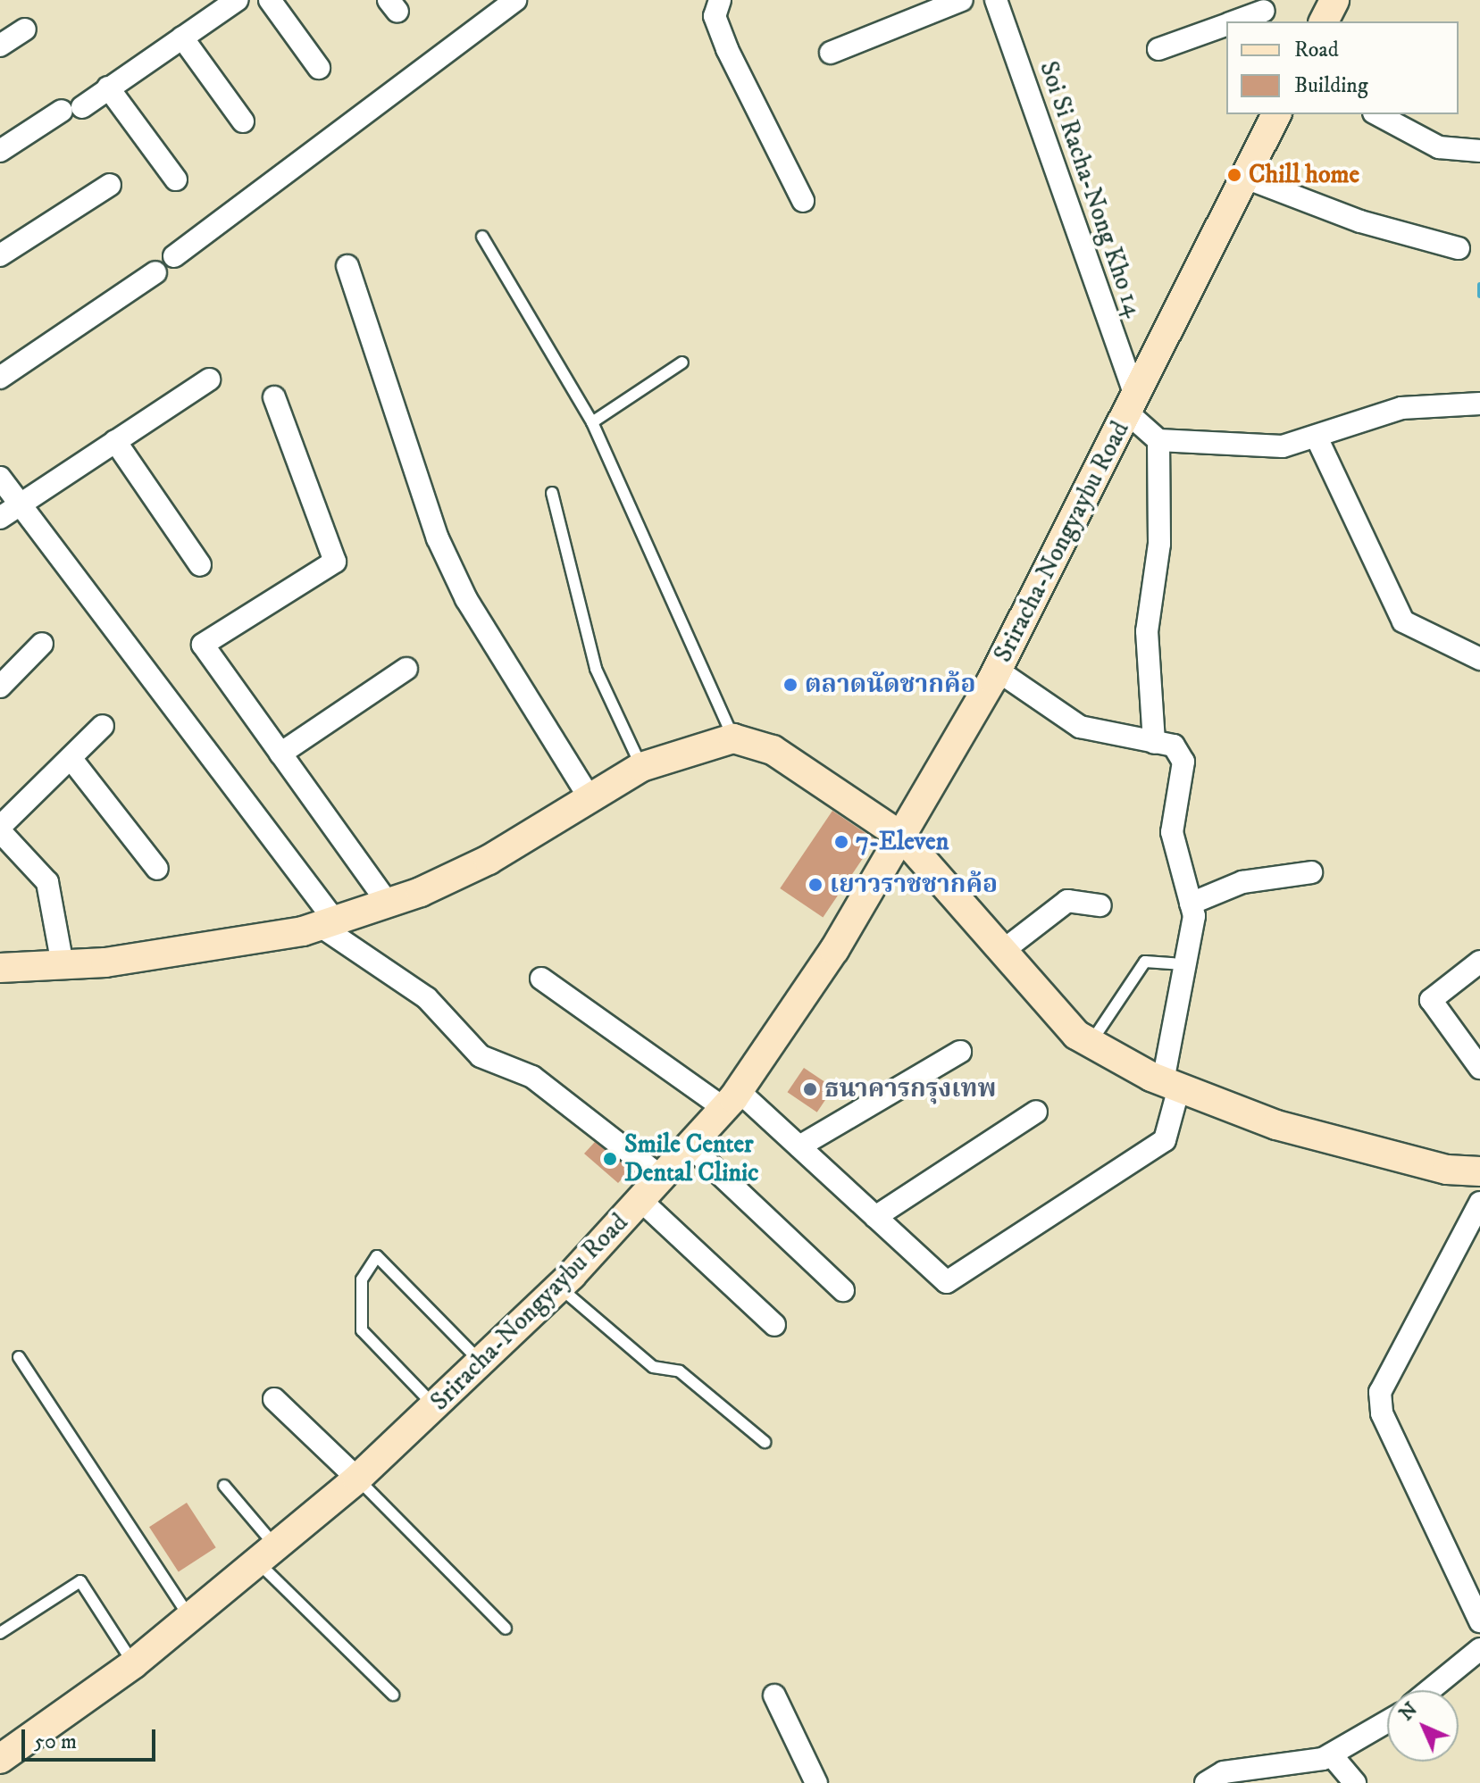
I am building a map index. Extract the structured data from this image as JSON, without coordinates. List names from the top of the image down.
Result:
{
  "streets": {
    "main road": ["Sriracha-Nongyaybu Road"],
    "street": ["Soi Si Racha-Nong Kho 14"]
  },
  "crossings": [
    ["Soi Si Racha-Nong Kho 14", "Sriracha-Nongyaybu Road"]
  ],
  "places": [
    "Chill home",
    "ตลาดนัดชากค้อ",
    "7-Eleven",
    "เยาวราชชากค้อ",
    "ธนาคารกรุงเทพ",
    "Smile Center Dental Clinic"
  ],
  "legend": ["Road", "Building"],
  "scale_bar": "50 m",
  "north": "top left"
}
